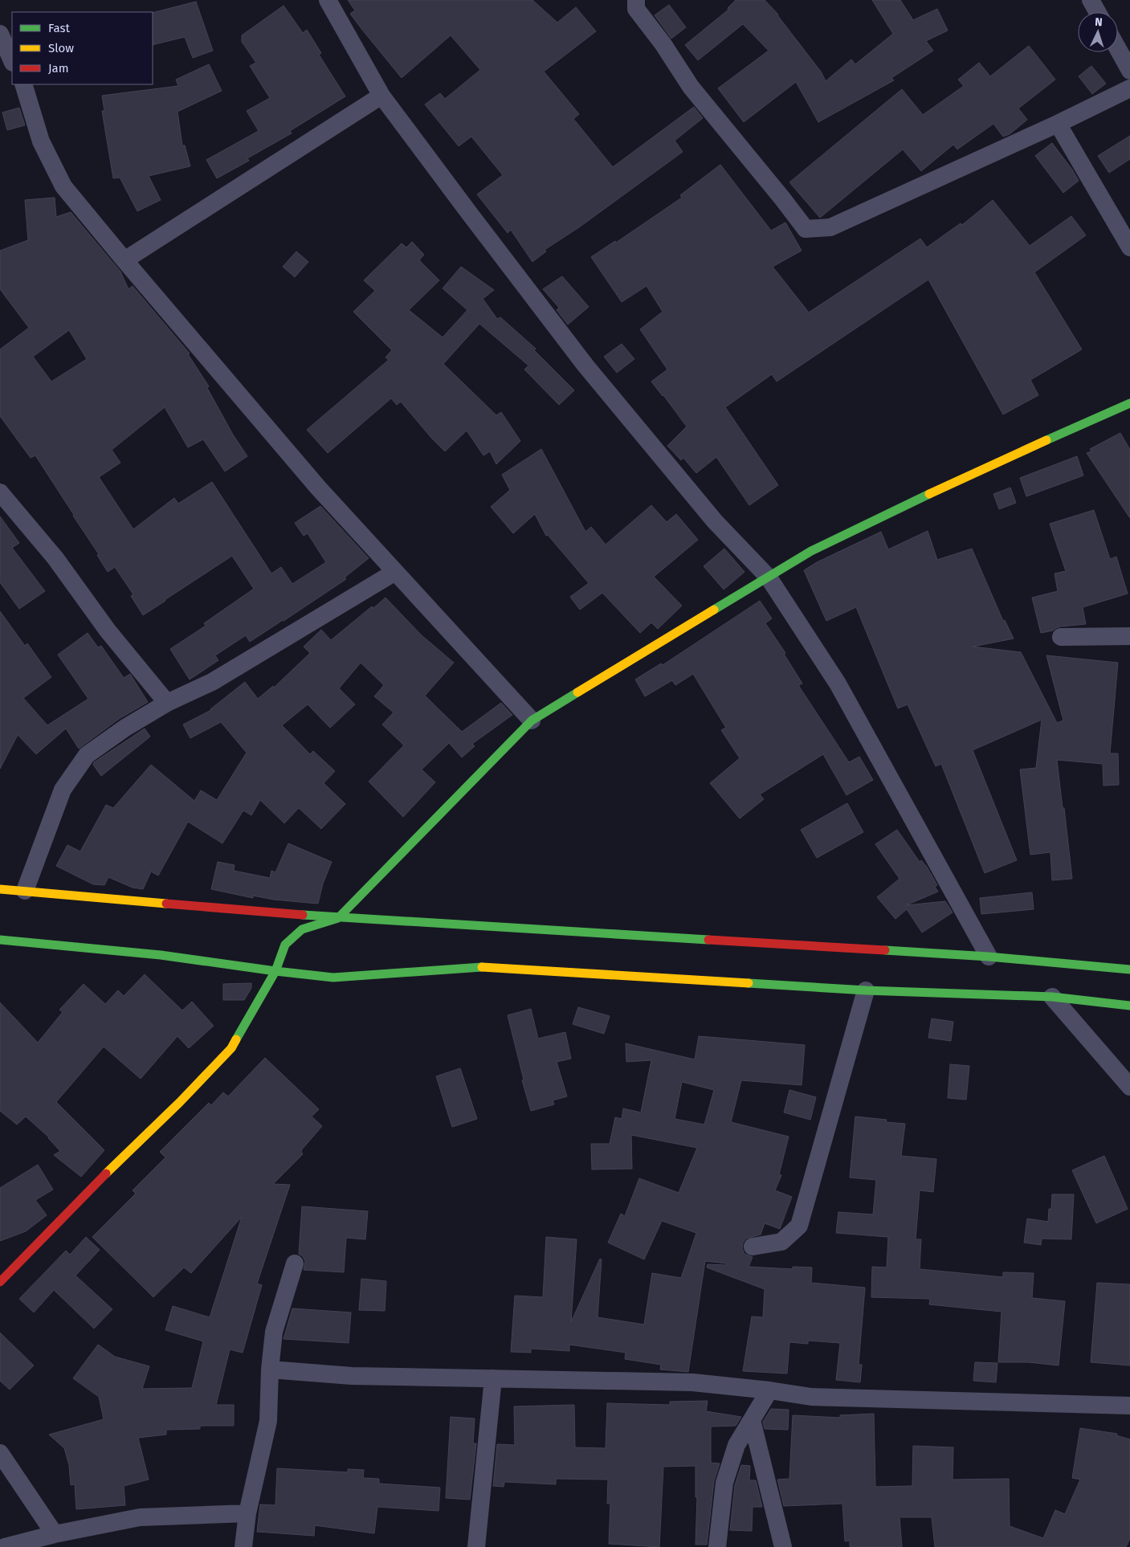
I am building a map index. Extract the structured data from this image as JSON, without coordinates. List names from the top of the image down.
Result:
{
  "legend": ["Fast", "Slow", "Jam"],
  "north": "top"
}
